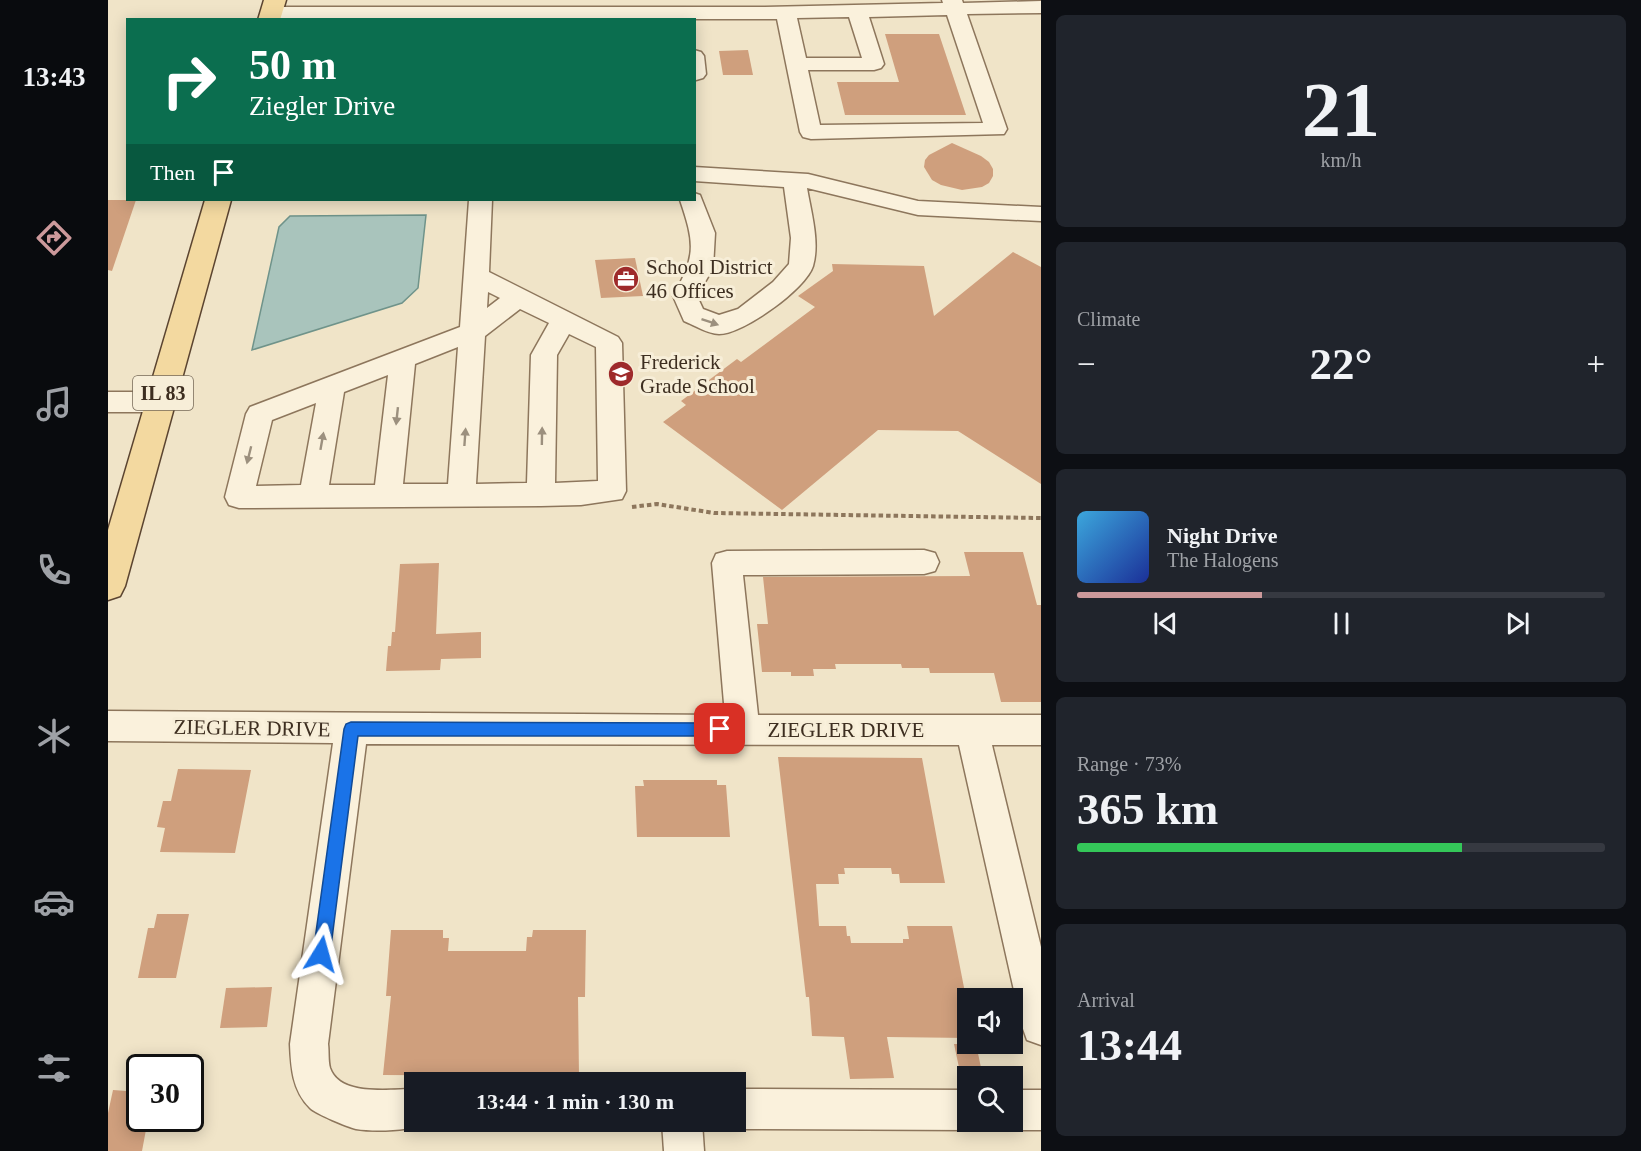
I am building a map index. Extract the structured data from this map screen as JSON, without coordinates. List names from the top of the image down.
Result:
{
  "streets": {
    "main road": ["IL 83"],
    "street": ["ZIEGLER DRIVE"]
  },
  "places": {
    "office": ["School District 46 Offices"],
    "school or university": ["Frederick Grade School"]
  },
  "page": {
    "tabs": "13:43",
    "tile": [
      ["21", "km/h"],
      "Climate",
      ["Range · 73%", "365 km"],
      ["Arrival", "13:44"]
    ],
    "turn": ["50 m", "Ziegler Drive"],
    "then": "Then",
    "heat": ["−", "22°", "+"],
    "song": ["Night Drive", "The Halogens"],
    "limit": "30",
    "trip": "13:44 · 1 min · 130 m"
  }
}
